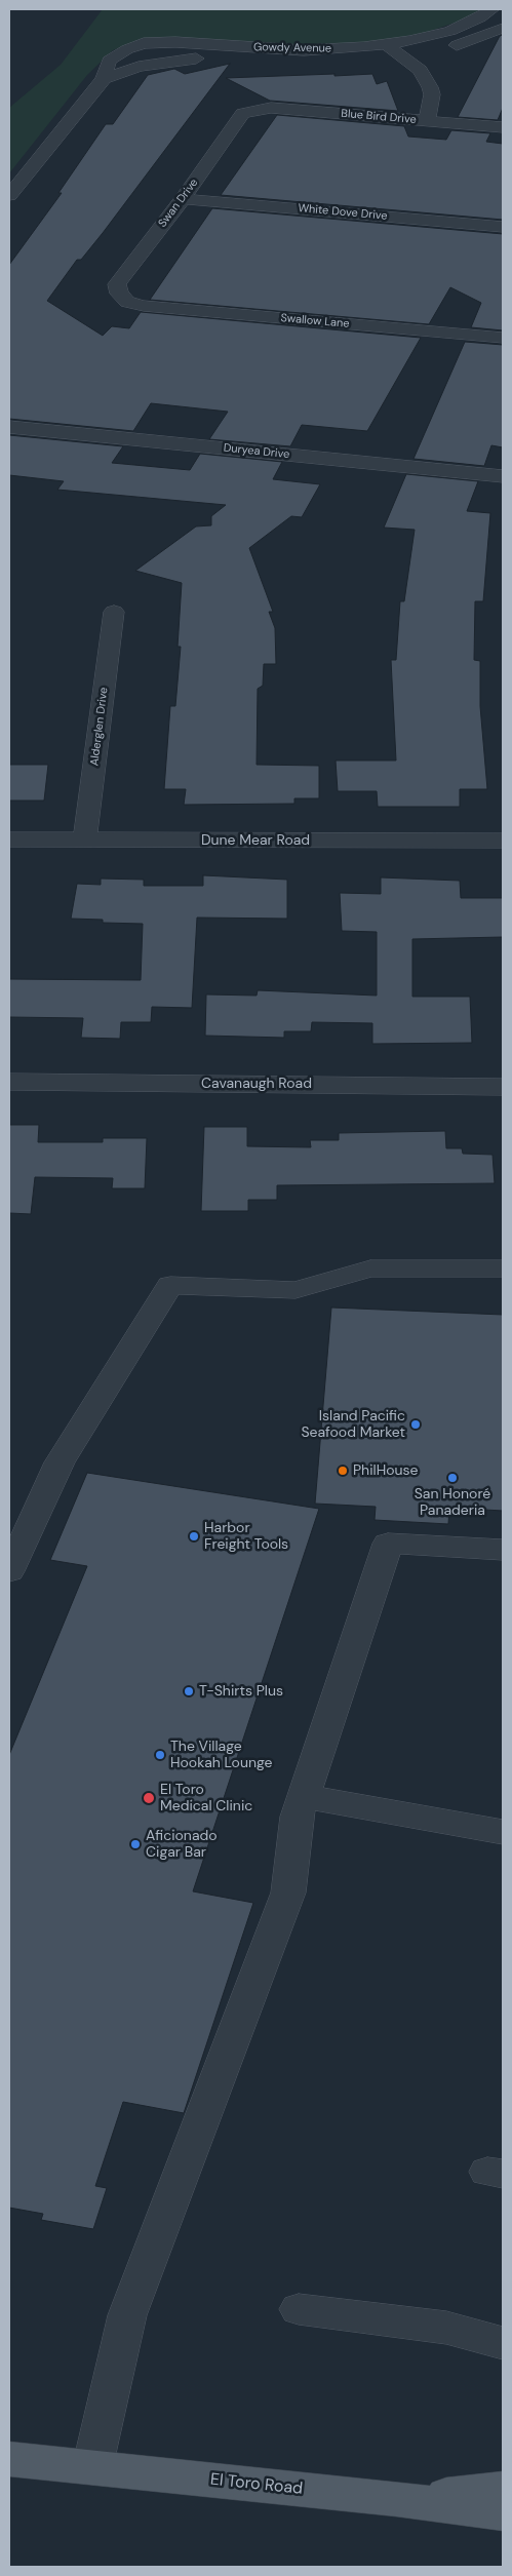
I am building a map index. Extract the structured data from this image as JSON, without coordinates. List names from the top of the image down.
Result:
{
  "streets": {
    "main road": ["El Toro Road"],
    "street": [
      "Gowdy Avenue",
      "Blue Bird Drive",
      "Swan Drive",
      "White Dove Drive",
      "Swallow Lane",
      "Duryea Drive",
      "Alderglen Drive",
      "Dune Mear Road",
      "Cavanaugh Road"
    ]
  },
  "crossings": [
    ["Blue Bird Drive", "Swan Drive"],
    ["Swan Drive", "White Dove Drive"],
    ["Swan Drive", "Swallow Lane"],
    ["Alderglen Drive", "Dune Mear Road"]
  ],
  "places": [
    "Island Pacific Seafood Market",
    "PhilHouse",
    "San Honoré Panaderia",
    "Harbor Freight Tools",
    "T-Shirts Plus",
    "The Village Hookah Lounge",
    "El Toro Medical Clinic",
    "Aficionado Cigar Bar"
  ]
}
